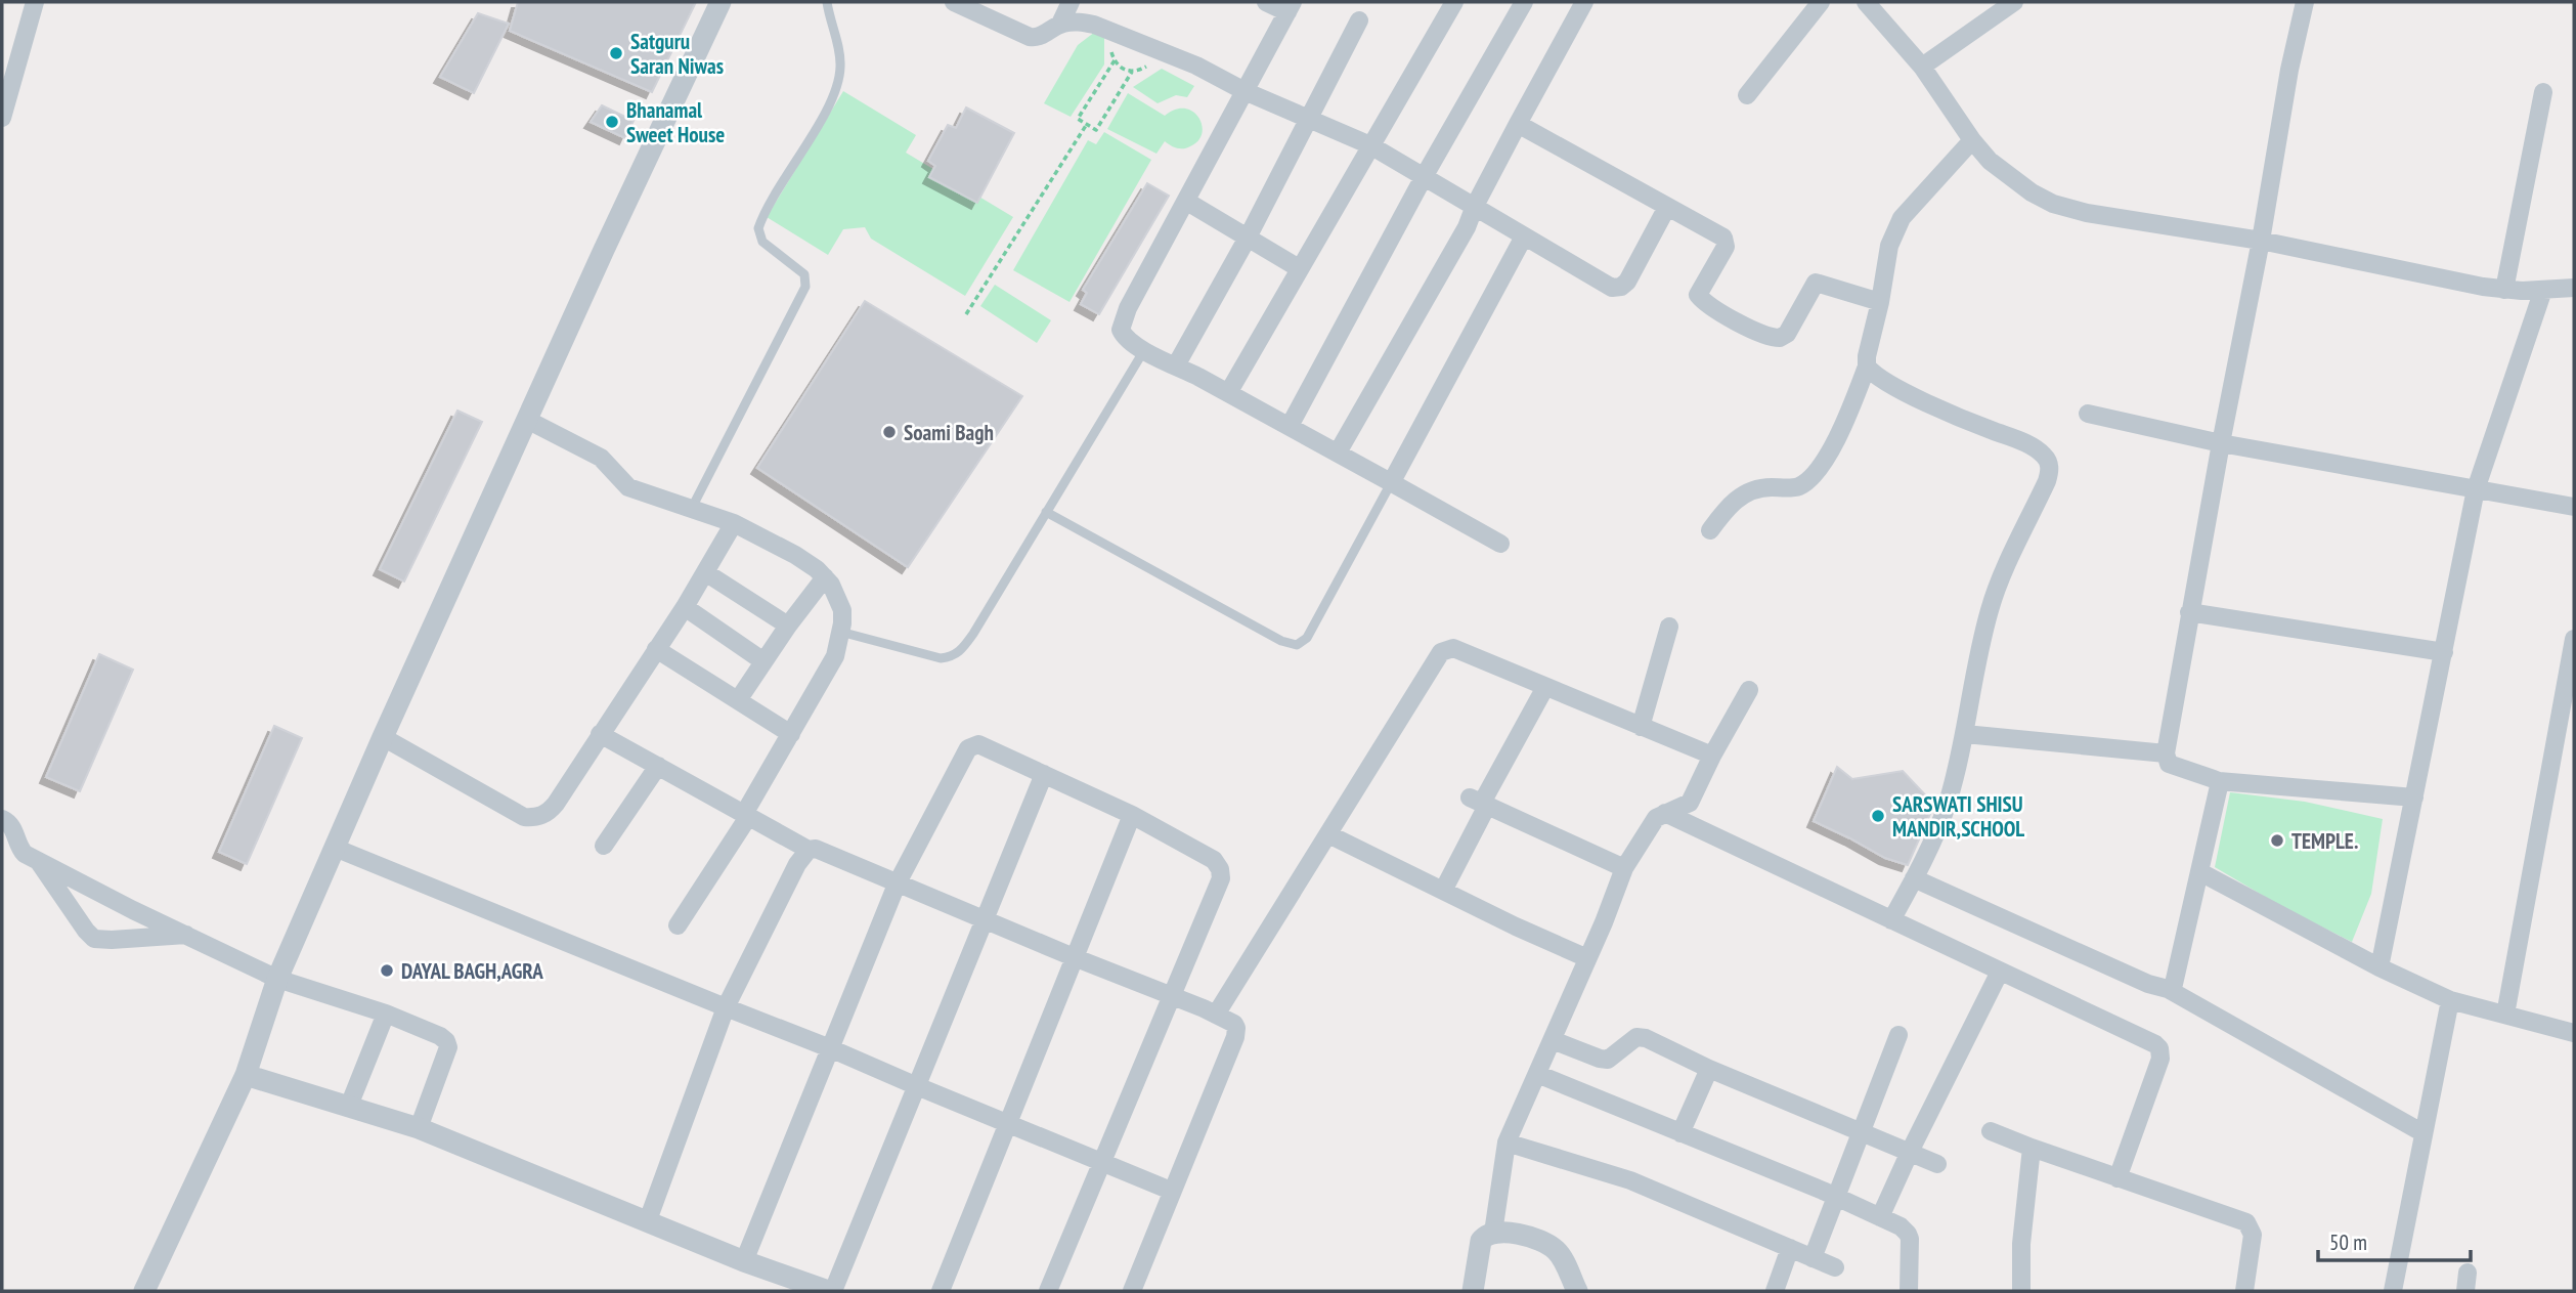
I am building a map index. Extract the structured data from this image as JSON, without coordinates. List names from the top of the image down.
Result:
{
  "places": [
    "Satguru Saran Niwas",
    "Bhanamal Sweet House",
    "Soami Bagh",
    "SARSWATI SHISU MANDIR,SCHOOL",
    "TEMPLE.",
    "DAYAL BAGH,AGRA"
  ],
  "scale_bar": "50 m"
}
